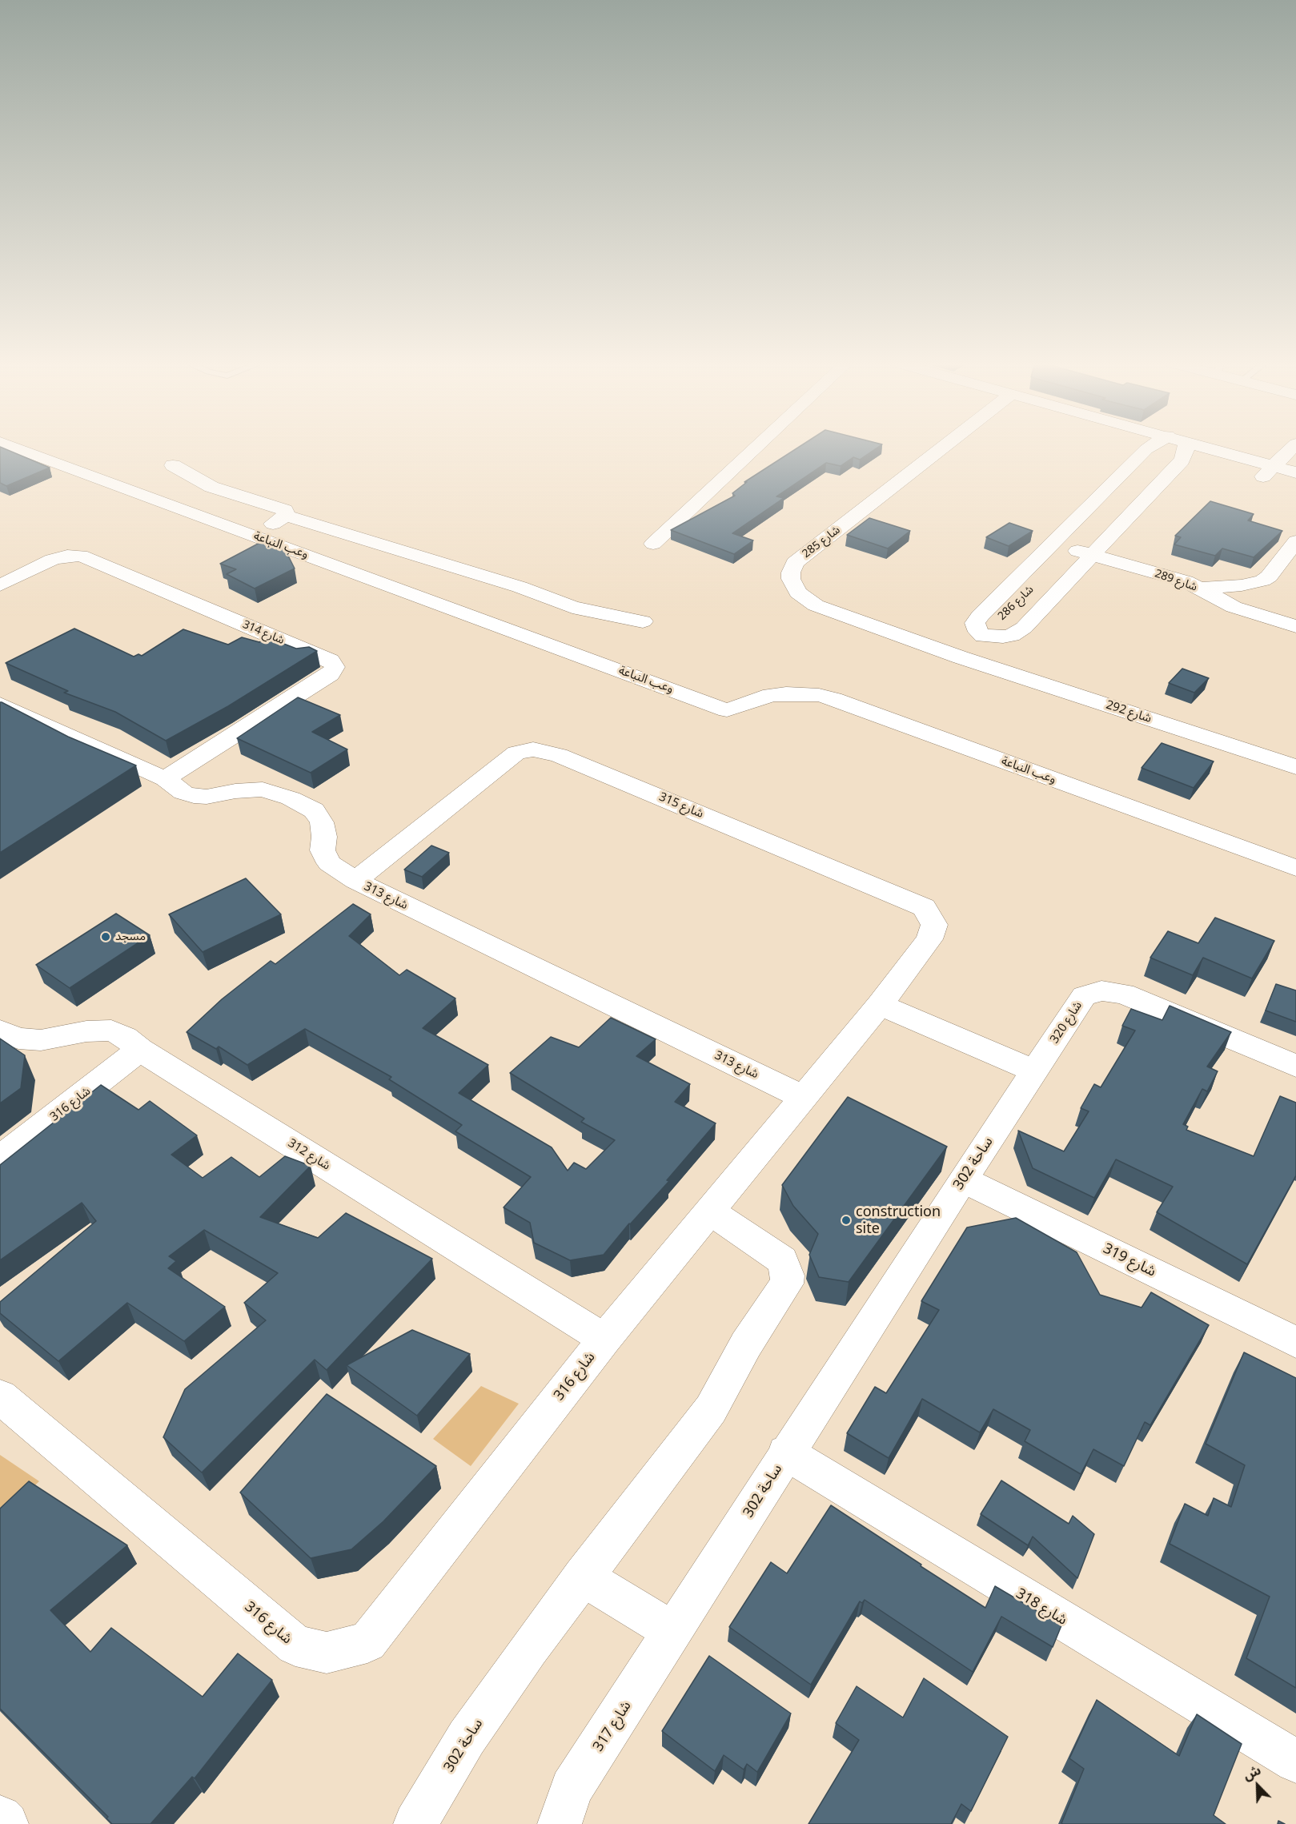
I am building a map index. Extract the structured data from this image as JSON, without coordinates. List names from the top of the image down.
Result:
{
  "streets": {
    "street": [
      "شارع 285",
      "وعب النباعة",
      "شارع 289",
      "شارع 286",
      "شارع 314",
      "شارع 292",
      "شارع 315",
      "شارع 313",
      "شارع 320",
      "شارع 316",
      "شارع 312",
      "ساحة 302",
      "شارع 319",
      "شارع 318",
      "شارع 317"
    ]
  },
  "crossings": [
    ["شارع 285", "شارع 286"],
    ["شارع 285", "شارع 292"],
    ["شارع 289", "شارع 286"],
    ["شارع 286", "شارع 292"],
    ["شارع 314", "شارع 313"],
    ["شارع 315", "شارع 313"],
    ["شارع 320", "ساحة 302"],
    ["شارع 316", "شارع 312"],
    ["ساحة 302", "شارع 319"],
    ["ساحة 302", "شارع 318"],
    ["ساحة 302", "شارع 317"]
  ],
  "places": ["مسجد", "construction site"],
  "north": "top left"
}
